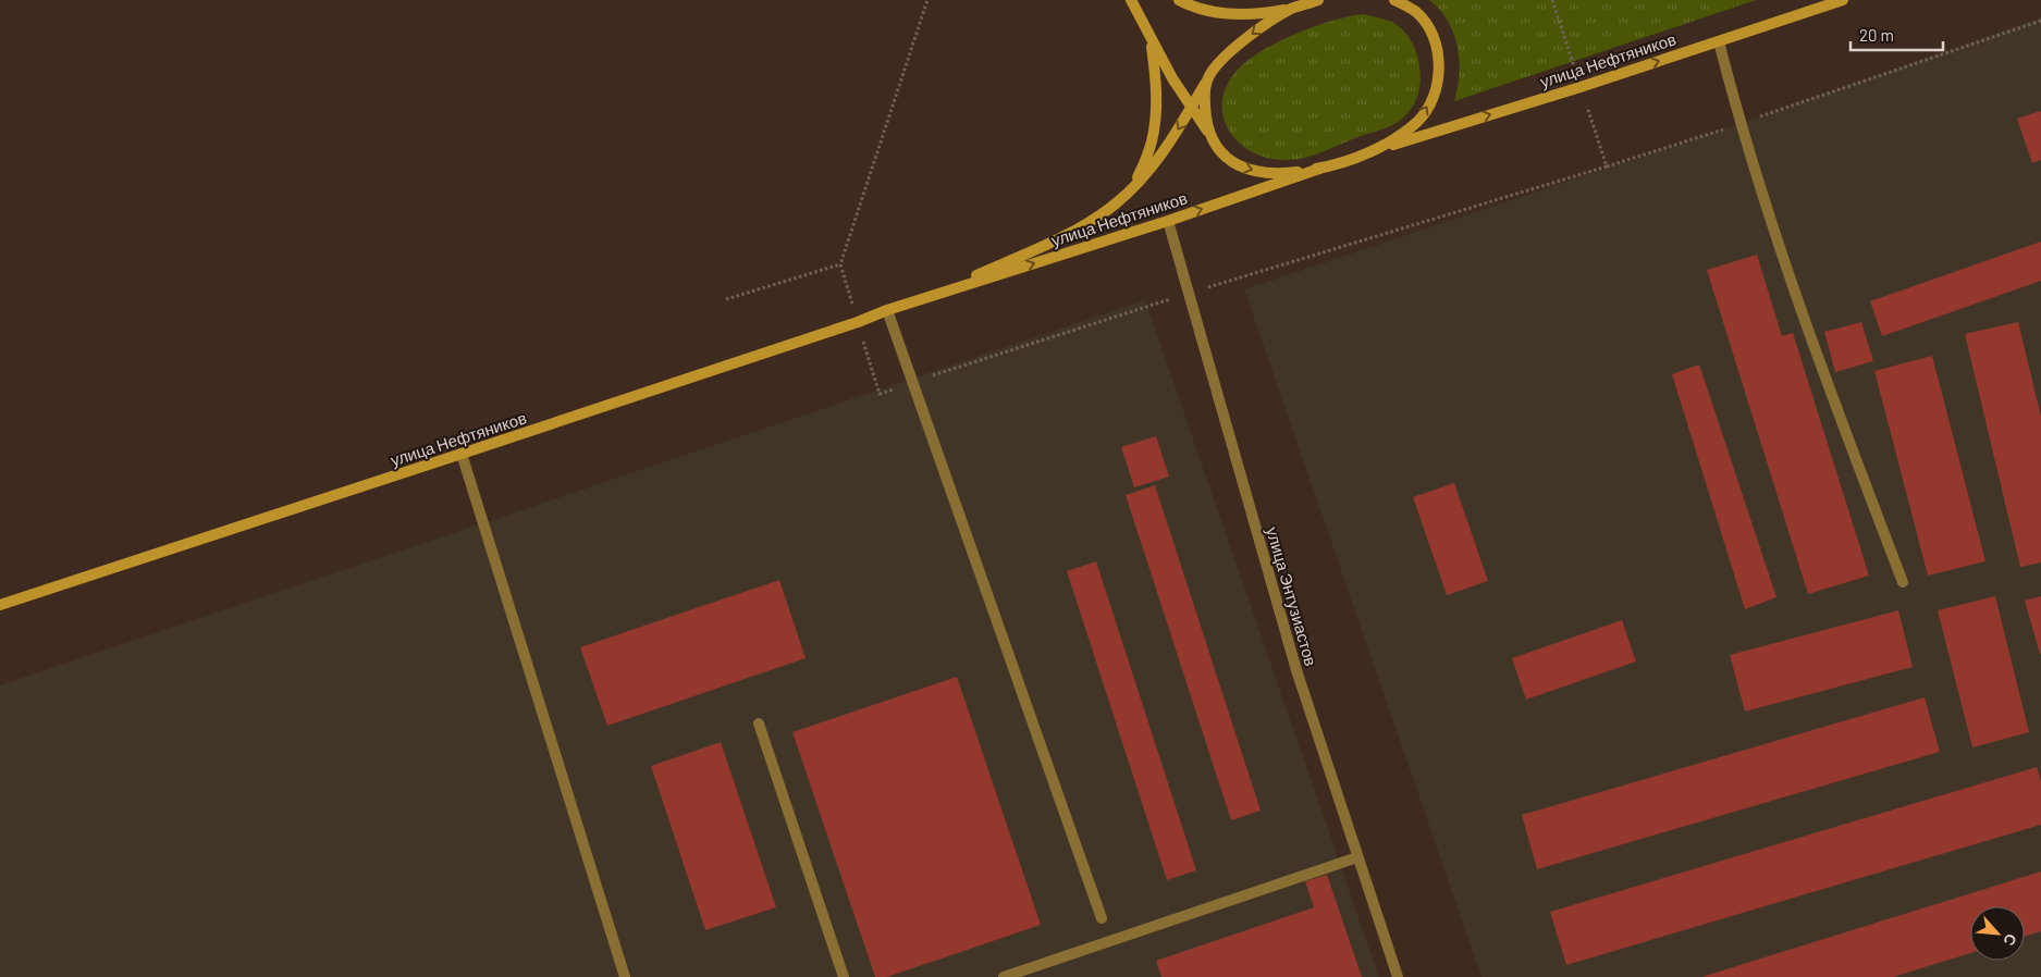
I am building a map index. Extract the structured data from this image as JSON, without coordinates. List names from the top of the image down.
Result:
{
  "streets": {
    "main road": ["улица Нефтяников"],
    "street": ["улица Энтузиастов"]
  },
  "crossings": [
    ["улица Нефтяников", "улица Энтузиастов"]
  ],
  "scale_bar": "20 m",
  "north": "bottom right"
}
